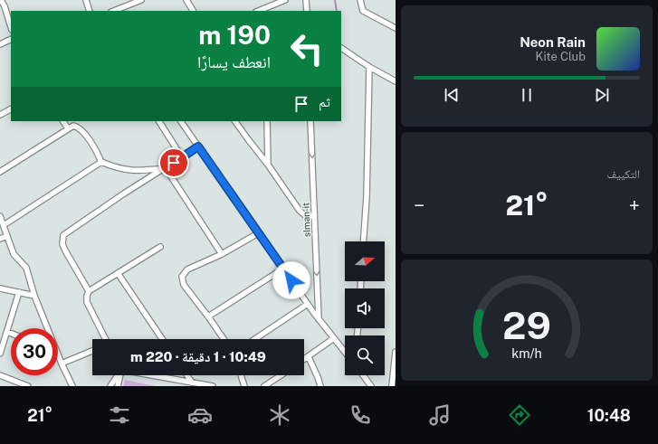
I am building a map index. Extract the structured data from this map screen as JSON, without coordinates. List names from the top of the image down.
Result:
{
  "streets": {
    "street": ["slman-it"]
  },
  "one_way": ["slman-it"],
  "north": "right",
  "page": {
    "turn": ["190 m", "انعطف يسارًا"],
    "song": ["Neon Rain", "Kite Club"],
    "then": "ثم",
    "tile": "التكييف",
    "heat": ["−", "21°", "+"],
    "limit": "30",
    "trip": "10:49 · 1 دقيقة · 220 m",
    "tabs": ["10:48", "21°"],
    "gauge": ["29", "km/h"]
  }
}
